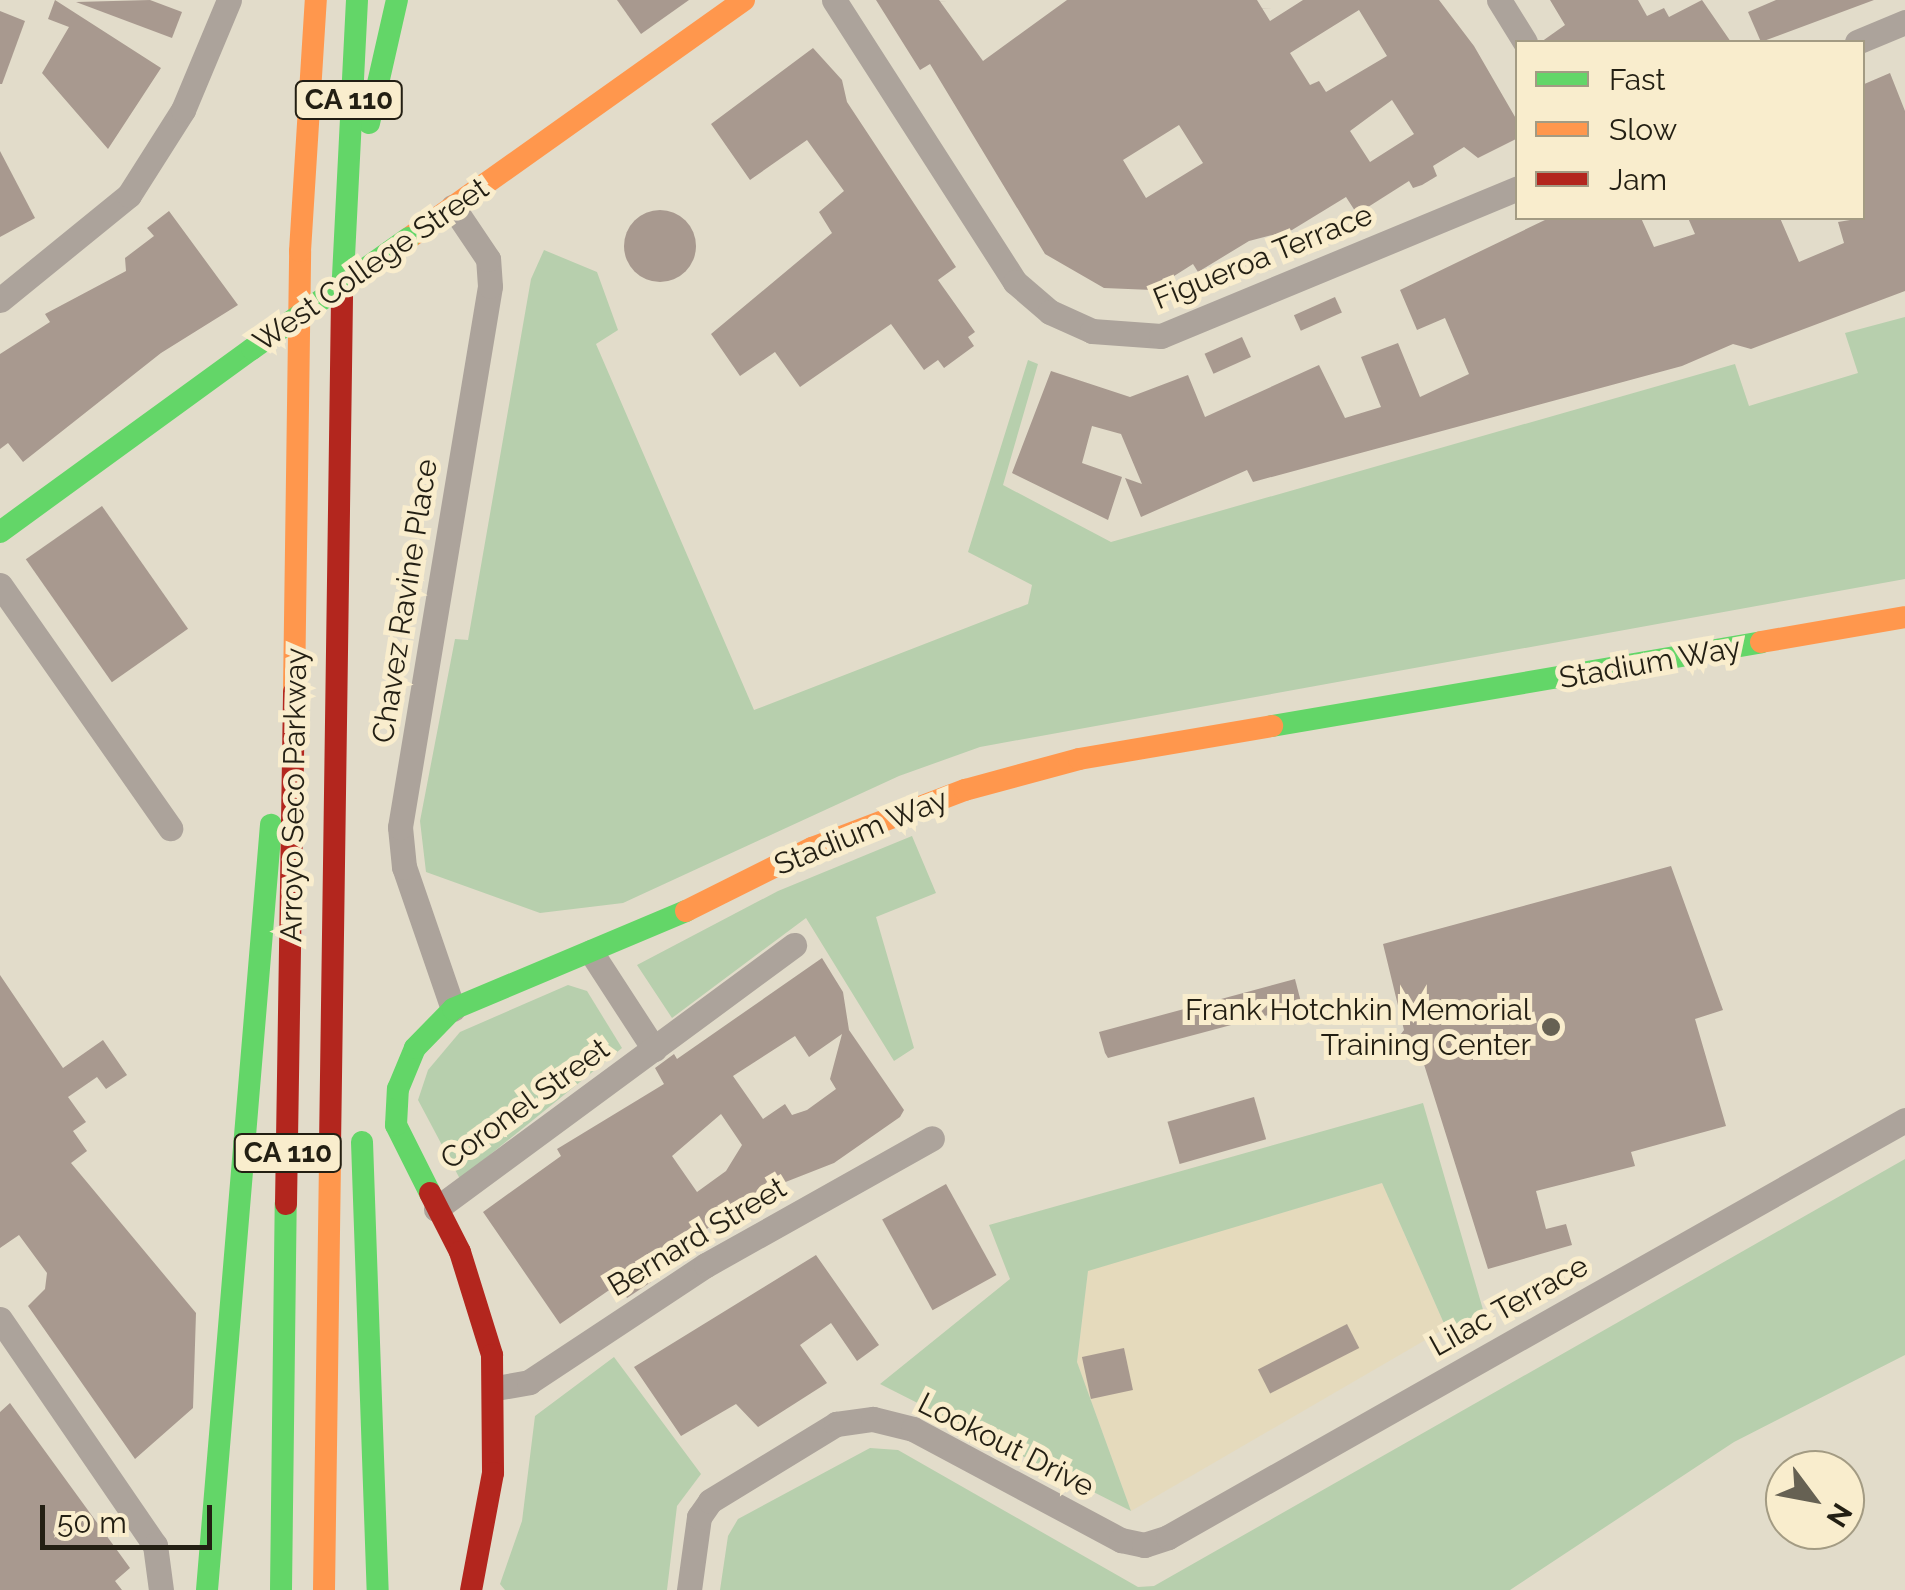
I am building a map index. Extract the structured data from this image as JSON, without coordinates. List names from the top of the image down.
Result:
{
  "streets": {
    "main road": [
      "CA 110",
      "West College Street",
      "Stadium Way",
      "Arroyo Seco Parkway"
    ],
    "street": [
      "Figueroa Terrace",
      "Chavez Ravine Place",
      "Coronel Street",
      "Bernard Street",
      "Lilac Terrace",
      "Lookout Drive"
    ]
  },
  "crossings": [
    ["West College Street", "Chavez Ravine Place"],
    ["Chavez Ravine Place", "Stadium Way"],
    ["Stadium Way", "Coronel Street"],
    ["Stadium Way", "Bernard Street"],
    ["Lilac Terrace", "Lookout Drive"]
  ],
  "places": ["Frank Hotchkin Memorial Training Center"],
  "legend": ["Fast", "Slow", "Jam"],
  "scale_bar": "50 m",
  "north": "bottom right"
}
